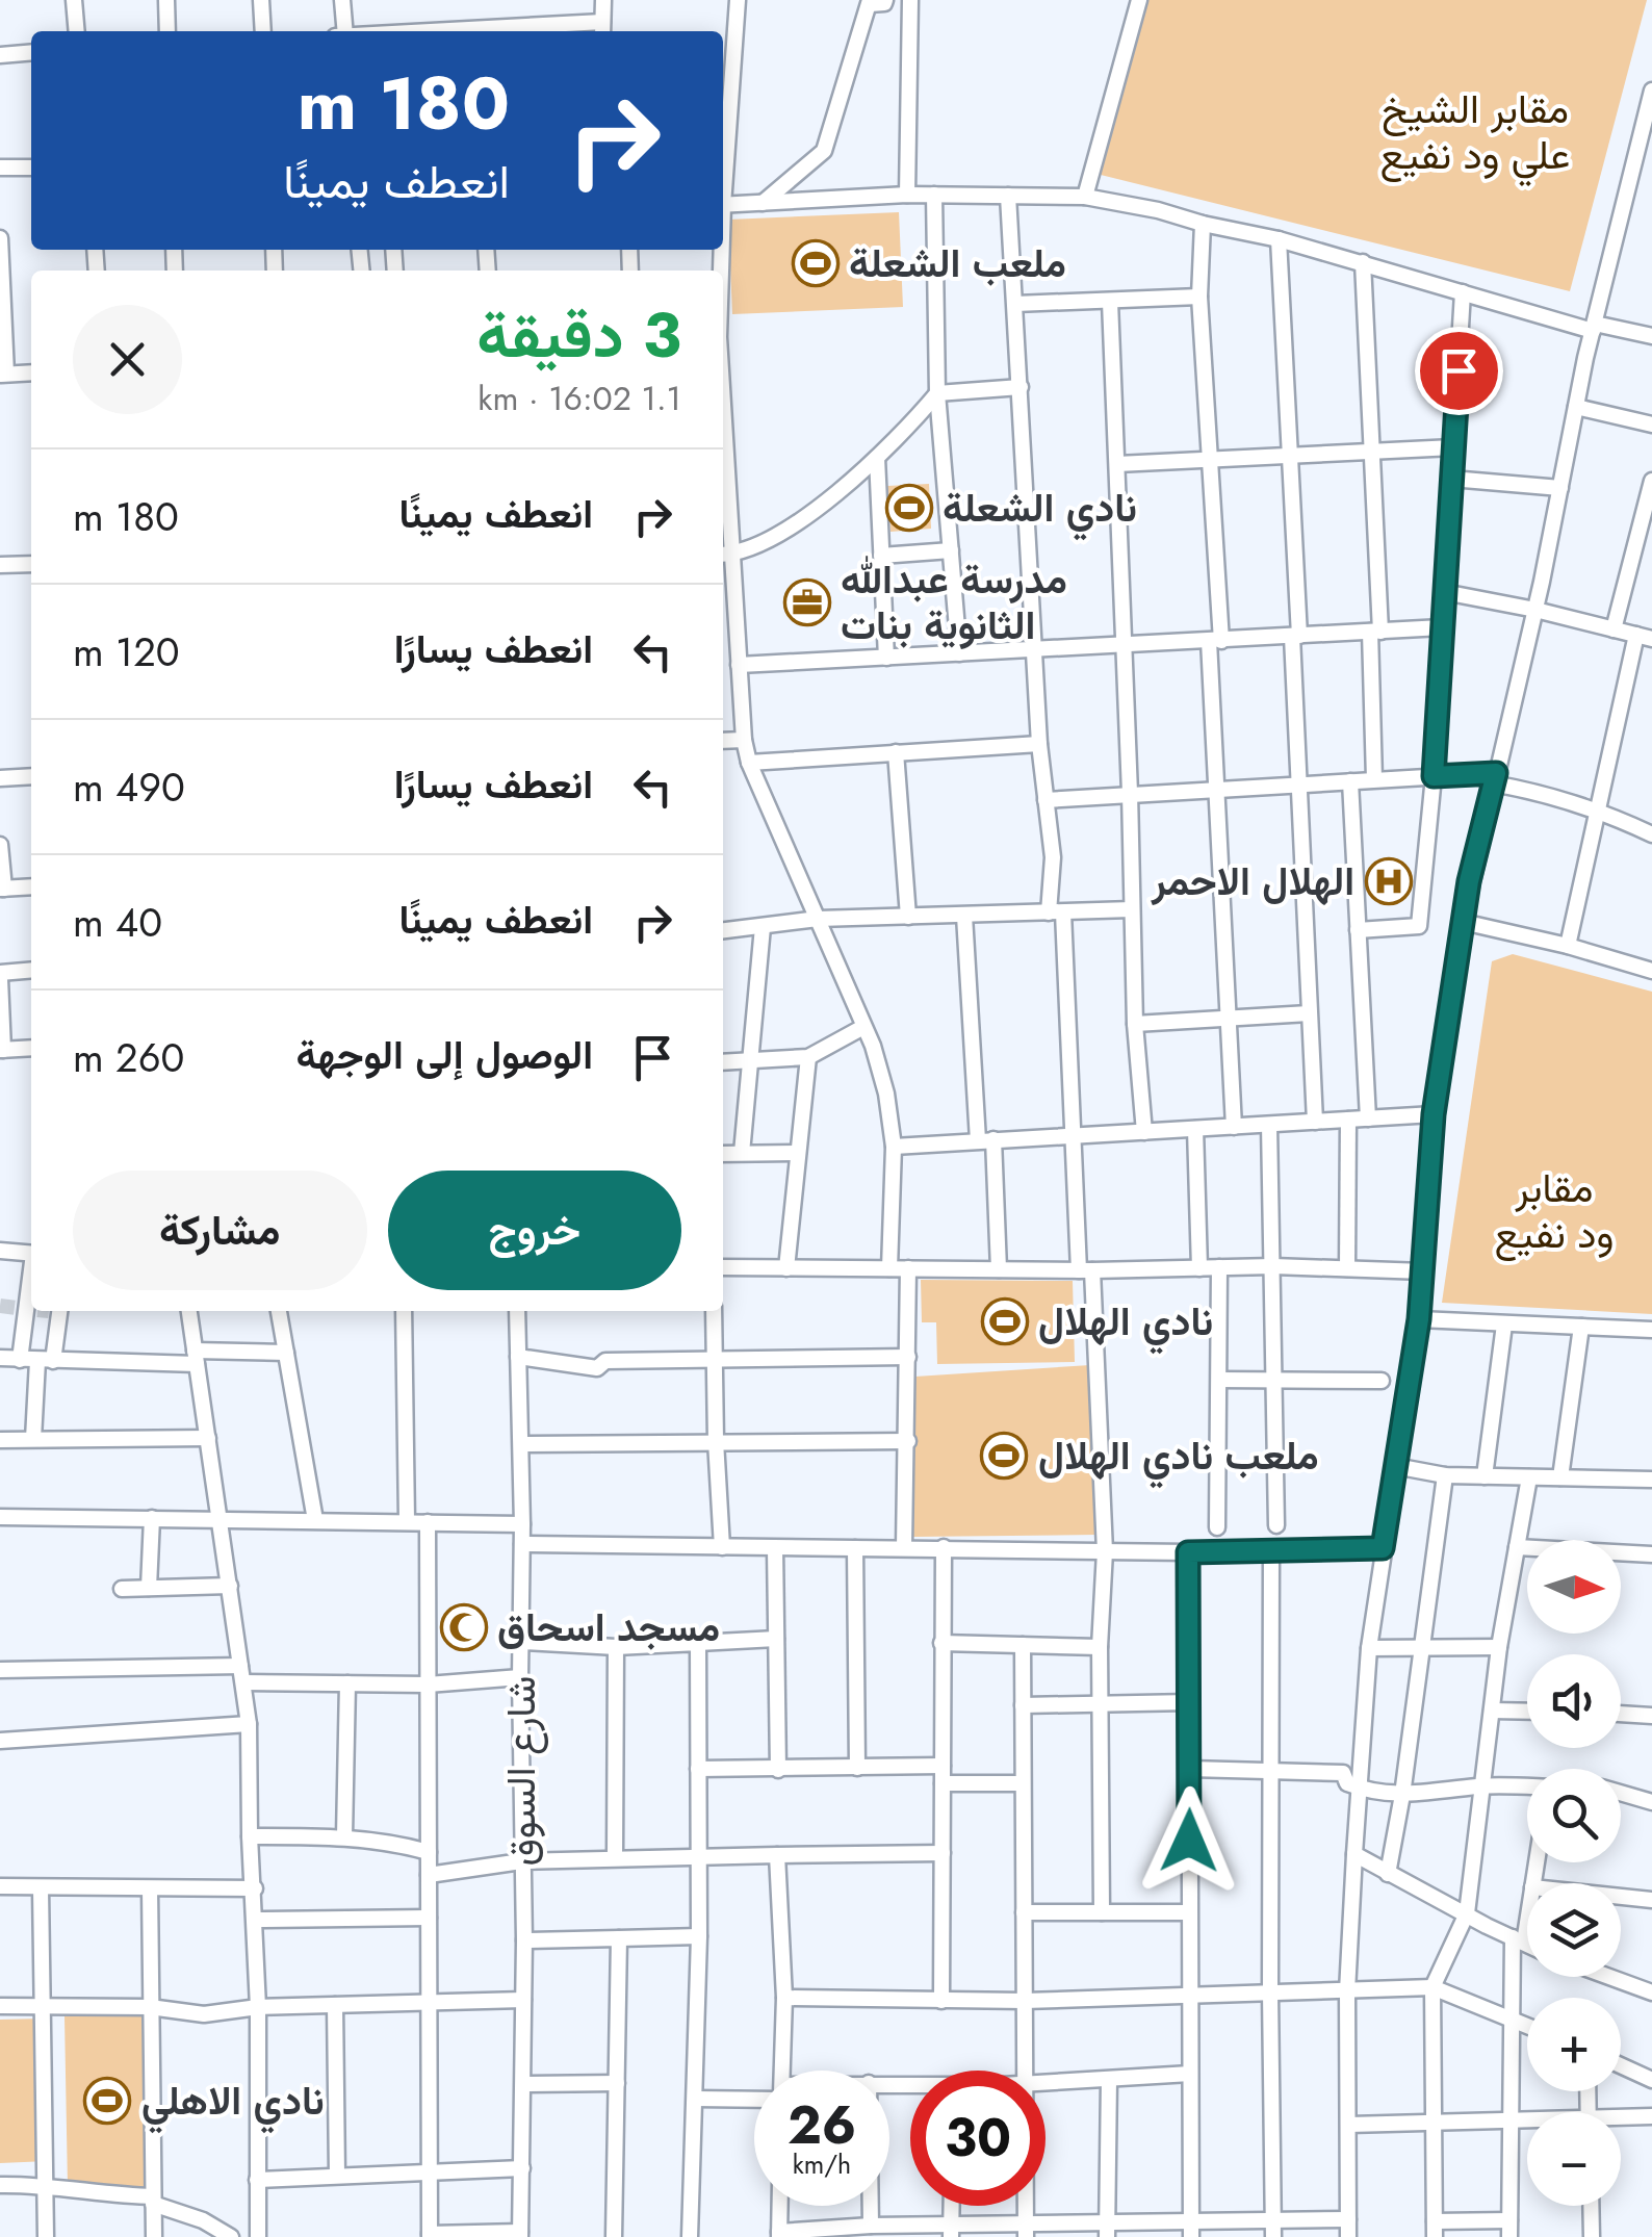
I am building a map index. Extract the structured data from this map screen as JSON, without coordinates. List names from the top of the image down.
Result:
{
  "streets": {
    "street": ["شارع السوق"]
  },
  "parks": ["مقابر الشيخ علي ود نفيع", "مقابر ود نفيع"],
  "places": {
    "sports": [
      "ملعب الشعلة",
      "نادي الشعلة",
      "نادي الهلال",
      "ملعب نادي الهلال",
      "نادي الاهلي"
    ],
    "office": ["مدرسة عبدالله الثانوية بنات"],
    "hospital": ["الهلال الاحمر"],
    "mosque": ["مسجد اسحاق"]
  },
  "north": "right",
  "page": {
    "turn": ["180 m", "انعطف يمينًا"],
    "heading": ["3 دقيقة", "1.1 km · 16:02"],
    "list": [
      {
        "name": "انعطف يمينًا",
        "value": "180 m"
      },
      {
        "name": "انعطف يسارًا",
        "value": "120 m"
      },
      {
        "name": "انعطف يسارًا",
        "value": "490 m"
      },
      {
        "name": "انعطف يمينًا",
        "value": "40 m"
      },
      {
        "name": "الوصول إلى الوجهة",
        "value": "260 m"
      }
    ],
    "buttons": ["خروج", "مشاركة"],
    "map_buttons": ["+", "−"],
    "speed": "26 km/h",
    "limit": "30"
  }
}
